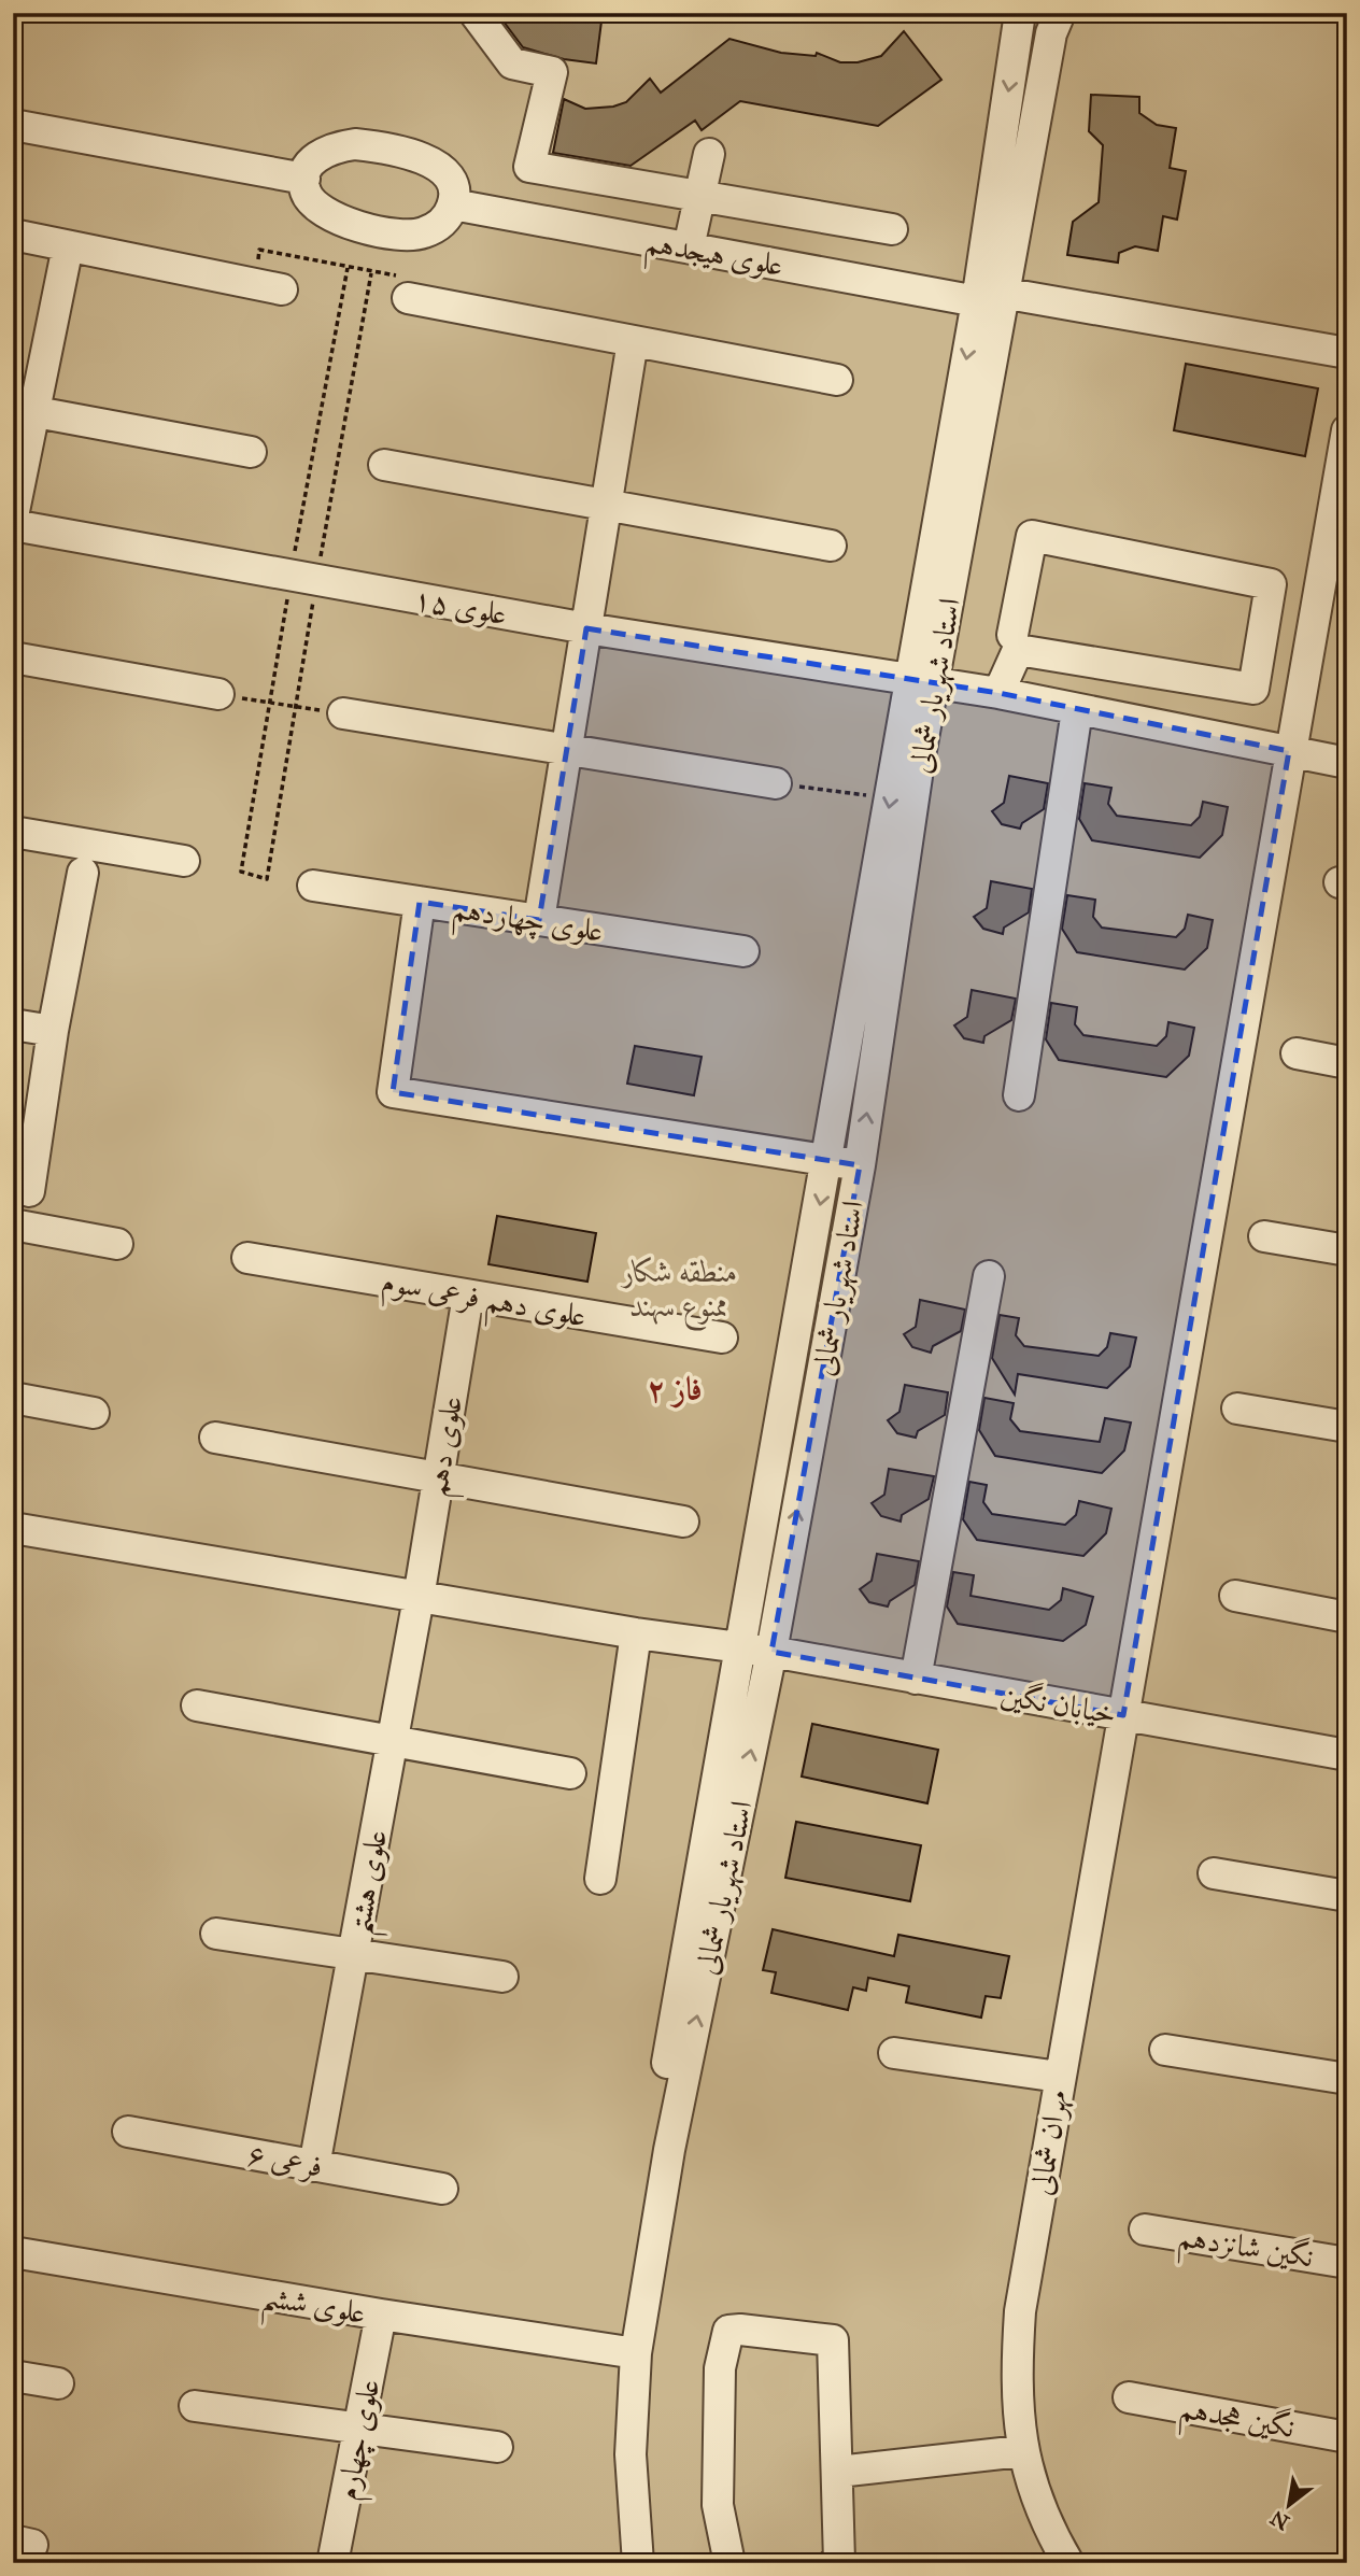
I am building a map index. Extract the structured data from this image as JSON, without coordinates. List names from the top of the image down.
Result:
{
  "streets": {
    "street": [
      "علوی هیجدهم",
      "علوی ۱۵",
      "استاد شهریار شمالی",
      "علوی چهاردهم",
      "علوی دهم فرعی سوم",
      "علوی دهم",
      "خیابان نگین",
      "علوی هشتم",
      "مهران شمالی",
      "فرعی ۶",
      "نگین شانزدهم",
      "علوی ششم",
      "نگین هجدهم",
      "علوی چهارم"
    ]
  },
  "crossings": [
    ["علوی هیجدهم", "استاد شهریار شمالی"],
    ["علوی ۱۵", "استاد شهریار شمالی"],
    ["علوی ۱۵", "مهران شمالی"],
    ["استاد شهریار شمالی", "خیابان نگین"],
    ["استاد شهریار شمالی", "علوی ششم"],
    ["علوی دهم فرعی سوم", "علوی دهم"],
    ["علوی دهم", "خیابان نگین"],
    ["علوی دهم", "علوی هشتم"],
    ["خیابان نگین", "علوی هشتم"],
    ["خیابان نگین", "مهران شمالی"],
    ["علوی هشتم", "فرعی ۶"],
    ["علوی ششم", "علوی چهارم"]
  ],
  "districts": ["فاز ۲"],
  "parks": ["منطقه شکار ممنوع سهند"],
  "north": "bottom left"
}
